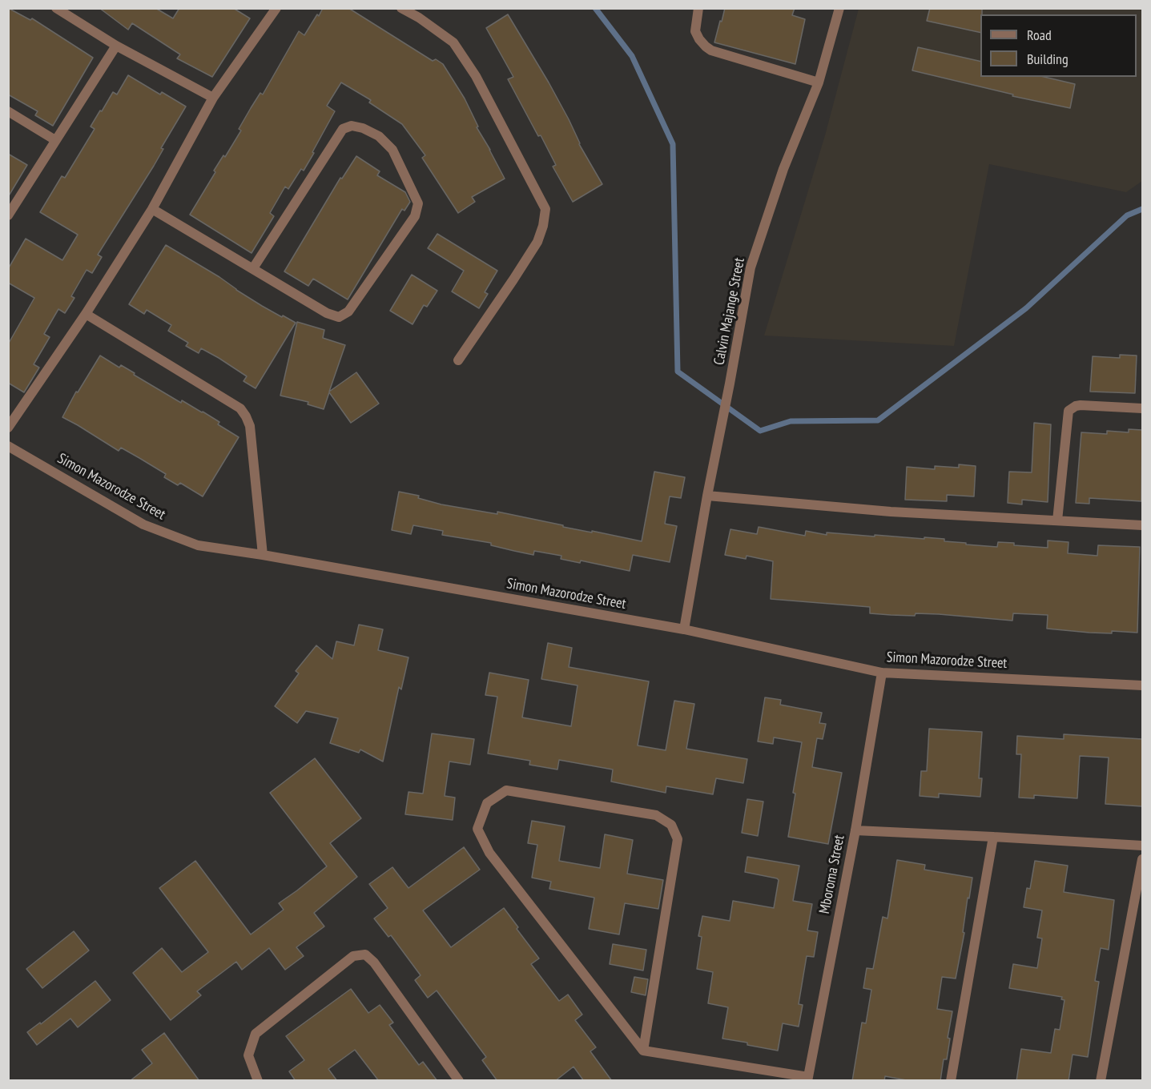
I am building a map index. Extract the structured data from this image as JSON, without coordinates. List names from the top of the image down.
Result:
{
  "streets": {
    "street": ["Calvin Majange Street", "Simon Mazorodze Street", "Mboroma Street"]
  },
  "crossings": [
    ["Calvin Majange Street", "Simon Mazorodze Street"],
    ["Simon Mazorodze Street", "Mboroma Street"]
  ],
  "legend": ["Road", "Building"]
}
